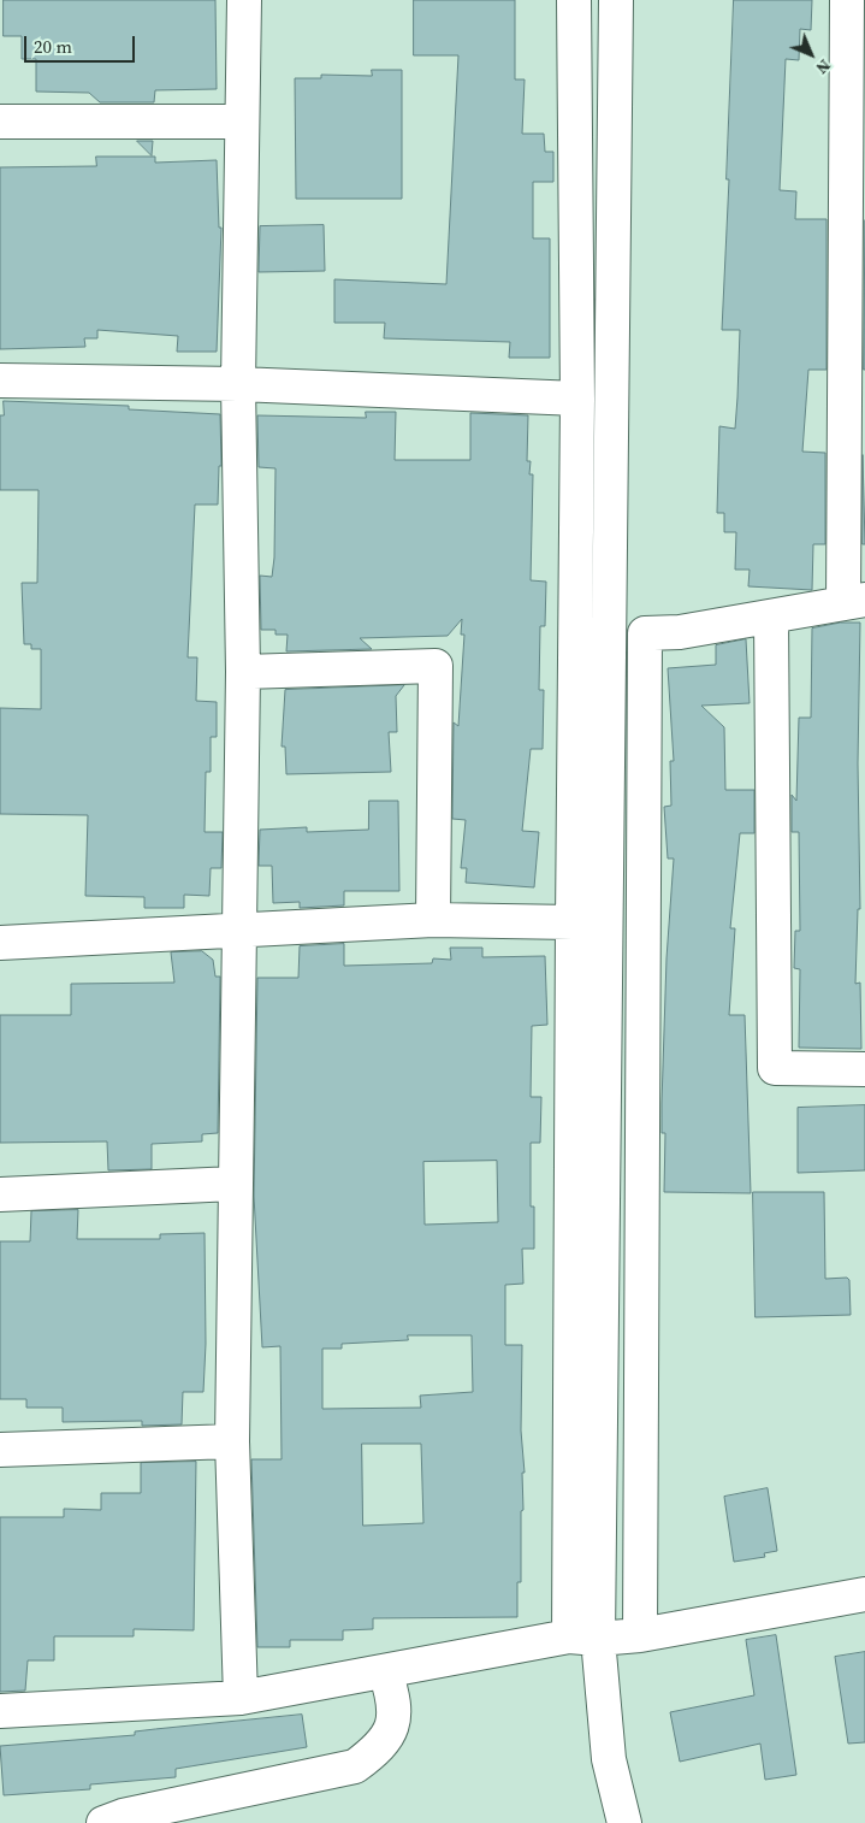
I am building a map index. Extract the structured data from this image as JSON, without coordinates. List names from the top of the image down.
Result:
{
  "scale_bar": "20 m",
  "north": "bottom right"
}
